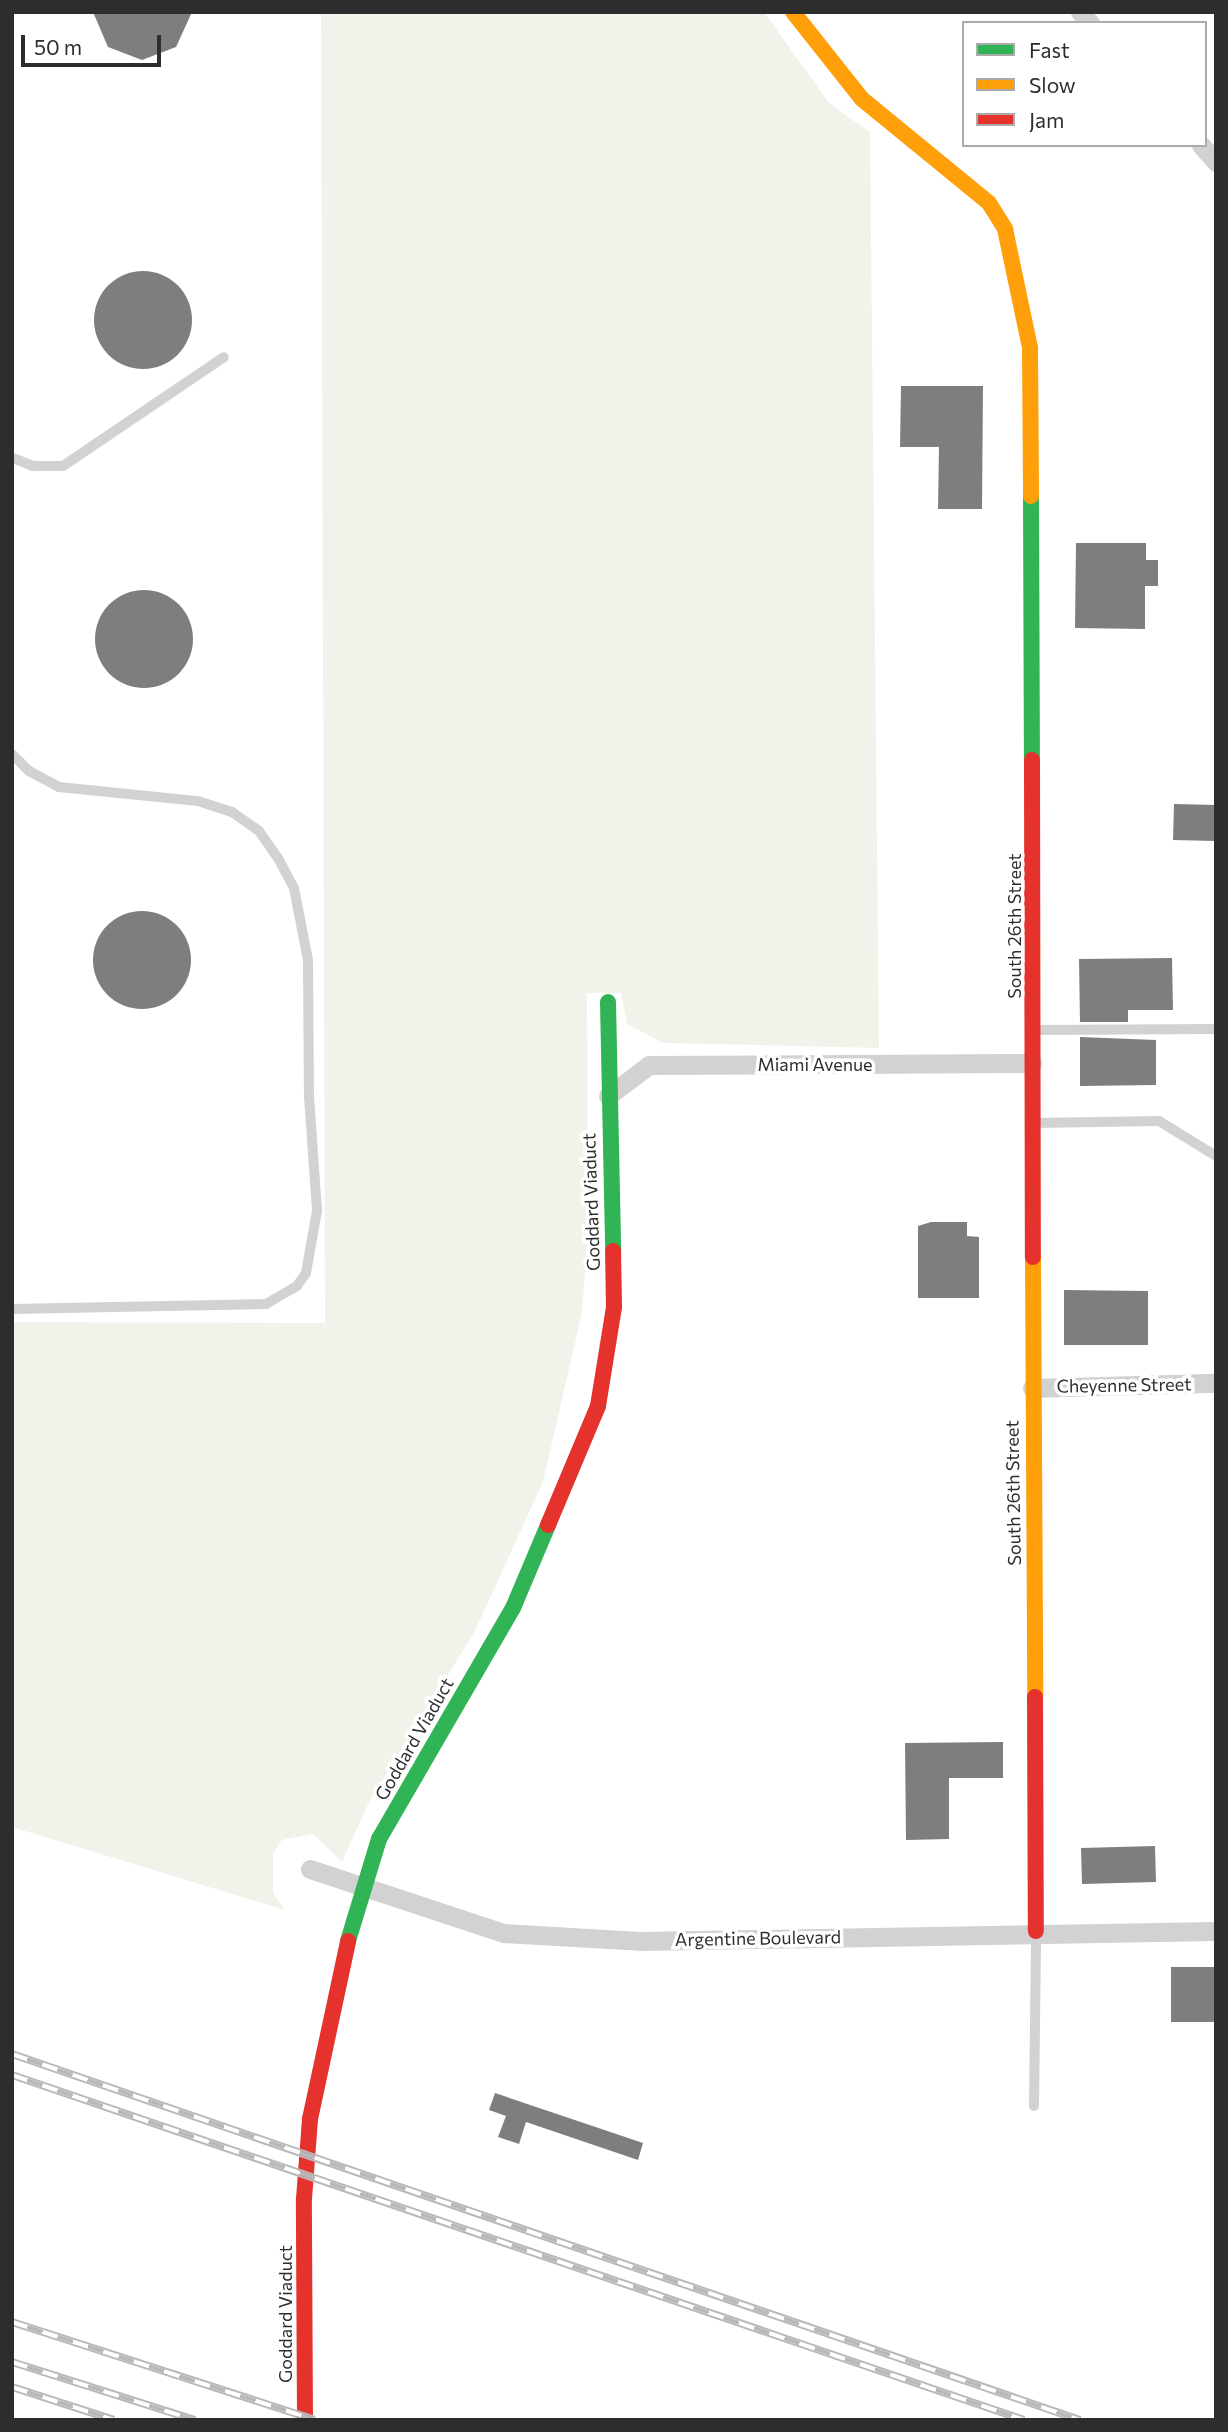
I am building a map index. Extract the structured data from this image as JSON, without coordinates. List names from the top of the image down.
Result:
{
  "streets": {
    "street": [
      "South 26th Street",
      "Miami Avenue",
      "Goddard Viaduct",
      "Cheyenne Street",
      "Argentine Boulevard"
    ]
  },
  "crossings": [
    ["South 26th Street", "Miami Avenue"],
    ["South 26th Street", "Cheyenne Street"],
    ["South 26th Street", "Argentine Boulevard"],
    ["Miami Avenue", "Goddard Viaduct"]
  ],
  "legend": ["Fast", "Slow", "Jam"],
  "scale_bar": "50 m"
}
